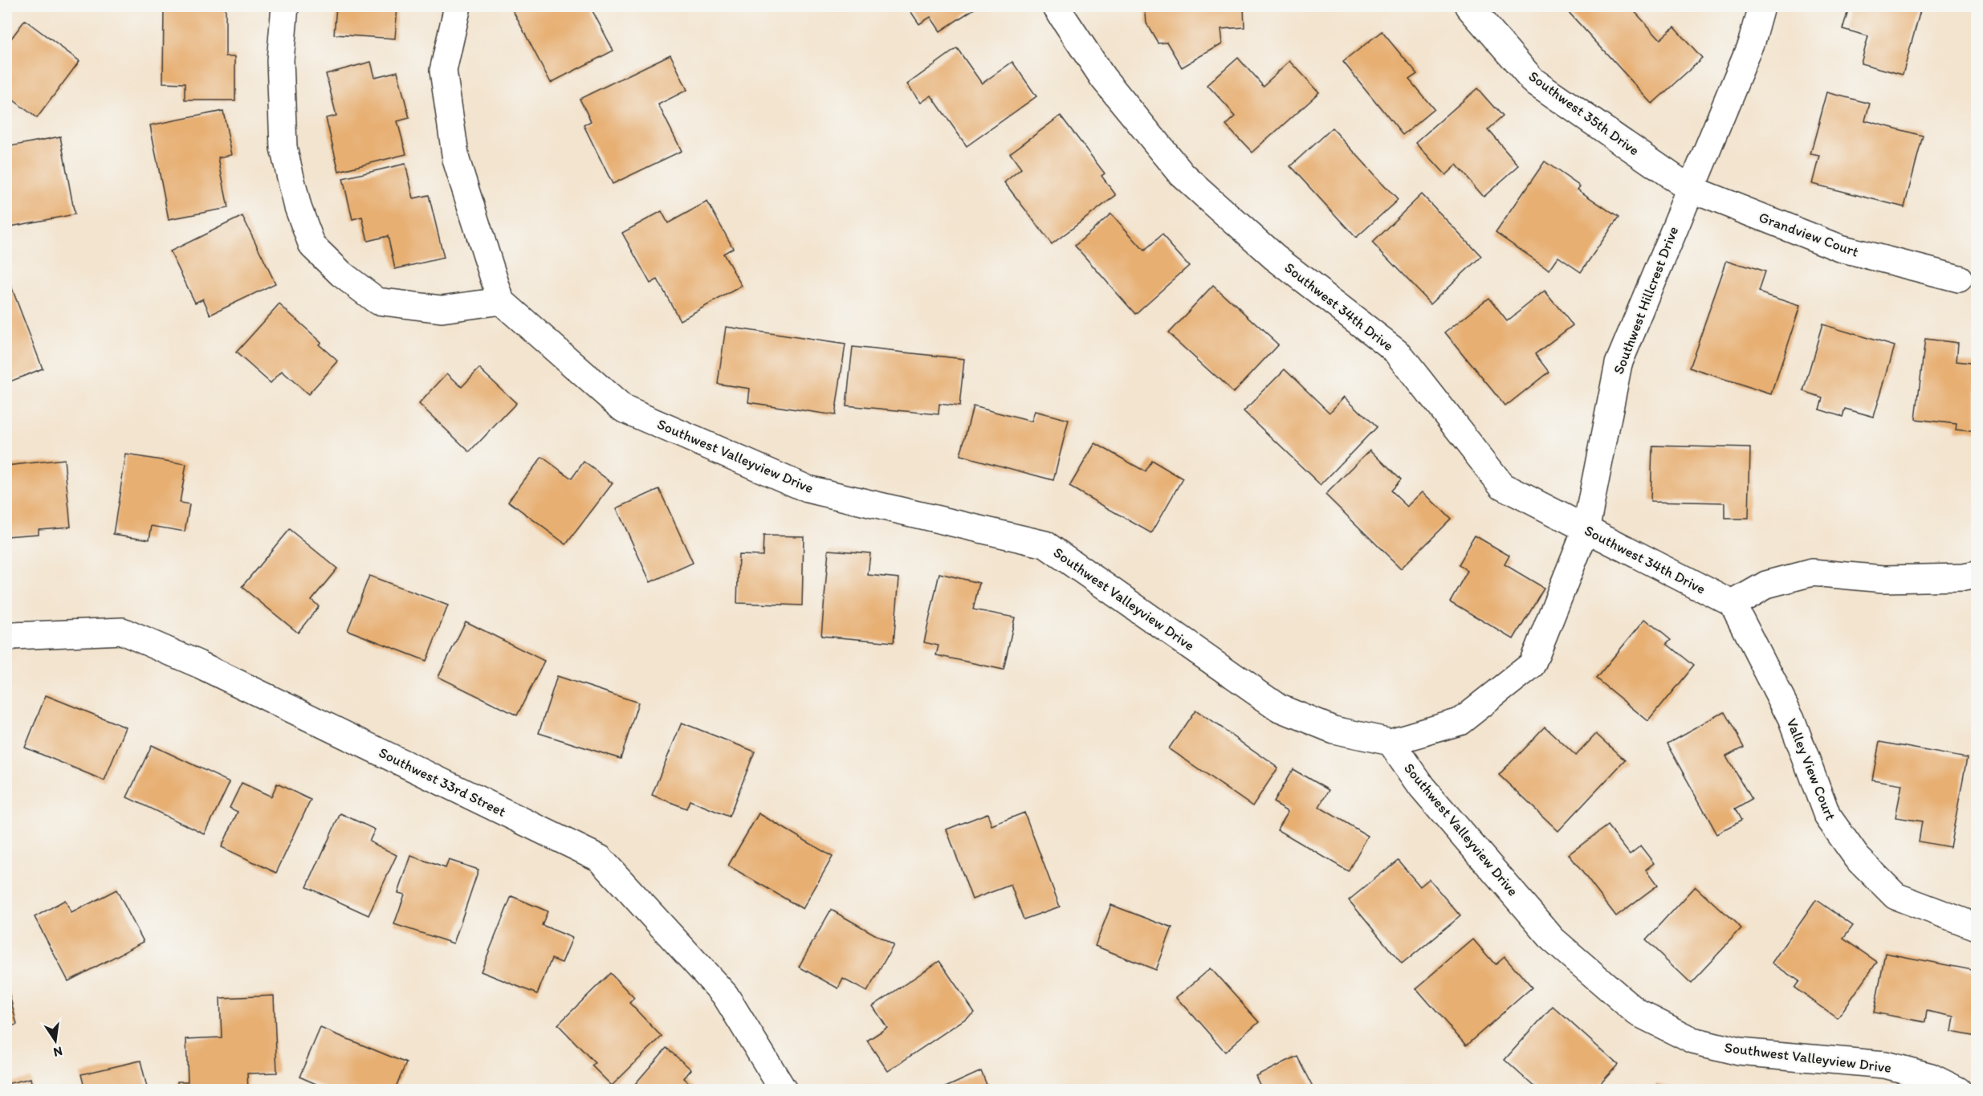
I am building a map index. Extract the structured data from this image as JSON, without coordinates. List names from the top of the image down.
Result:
{
  "streets": {
    "street": [
      "Southwest 35th Drive",
      "Grandview Court",
      "Southwest Hillcrest Drive",
      "Southwest 34th Drive",
      "Southwest Valleyview Drive",
      "Valley View Court",
      "Southwest 33rd Street"
    ]
  },
  "crossings": [
    ["Southwest 35th Drive", "Grandview Court"],
    ["Southwest 35th Drive", "Southwest Hillcrest Drive"],
    ["Grandview Court", "Southwest Hillcrest Drive"],
    ["Southwest Hillcrest Drive", "Southwest 34th Drive"],
    ["Southwest Hillcrest Drive", "Southwest Valleyview Drive"],
    ["Southwest 34th Drive", "Valley View Court"]
  ],
  "north": "bottom"
}
